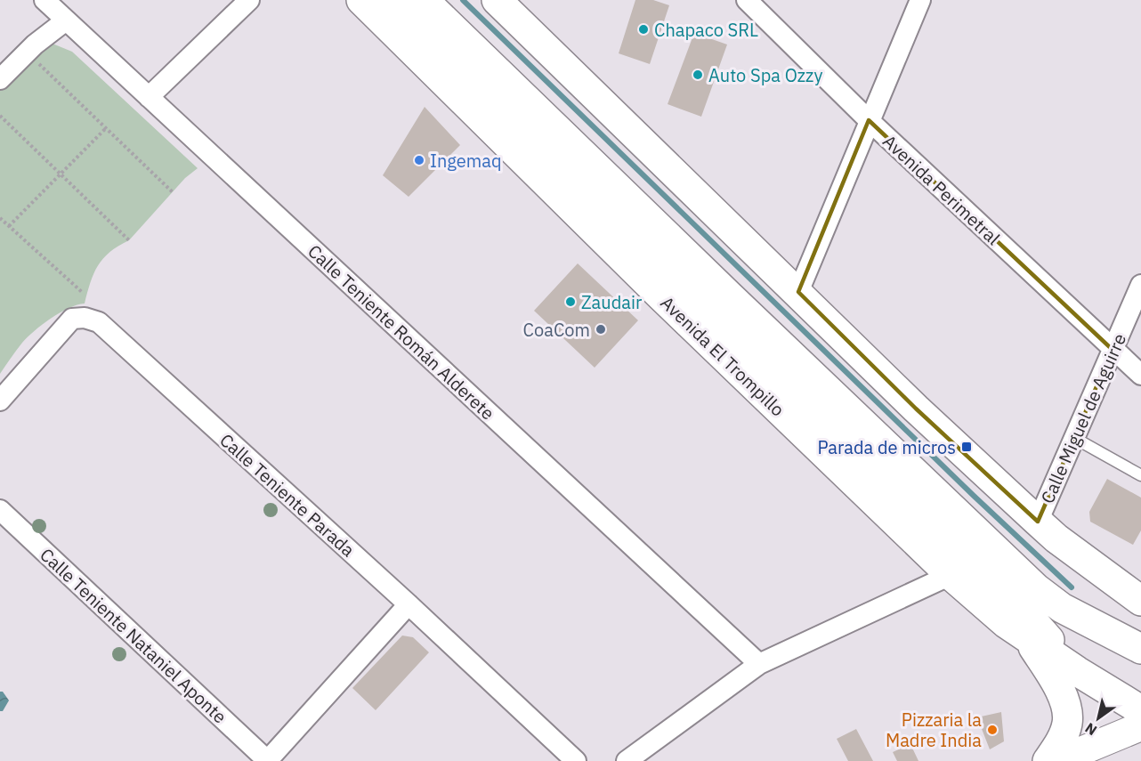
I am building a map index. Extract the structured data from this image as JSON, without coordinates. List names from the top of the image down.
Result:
{
  "streets": {
    "main road": ["Avenida El Trompillo"],
    "street": [
      "Avenida Perimetral",
      "Calle Teniente Román Alderete",
      "Calle Miguel de Aguirre",
      "Calle Teniente Parada",
      "Calle Teniente Nataniel Aponte"
    ]
  },
  "crossings": [
    ["Avenida Perimetral", "Calle Miguel de Aguirre"]
  ],
  "places": {
    "other": [
      "Chapaco SRL",
      "Auto Spa Ozzy",
      "Ingemaq",
      "Zaudair",
      "CoaCom",
      "Pizzaria la Madre India"
    ],
    "transit": ["Parada de micros"]
  },
  "north": "bottom left"
}
